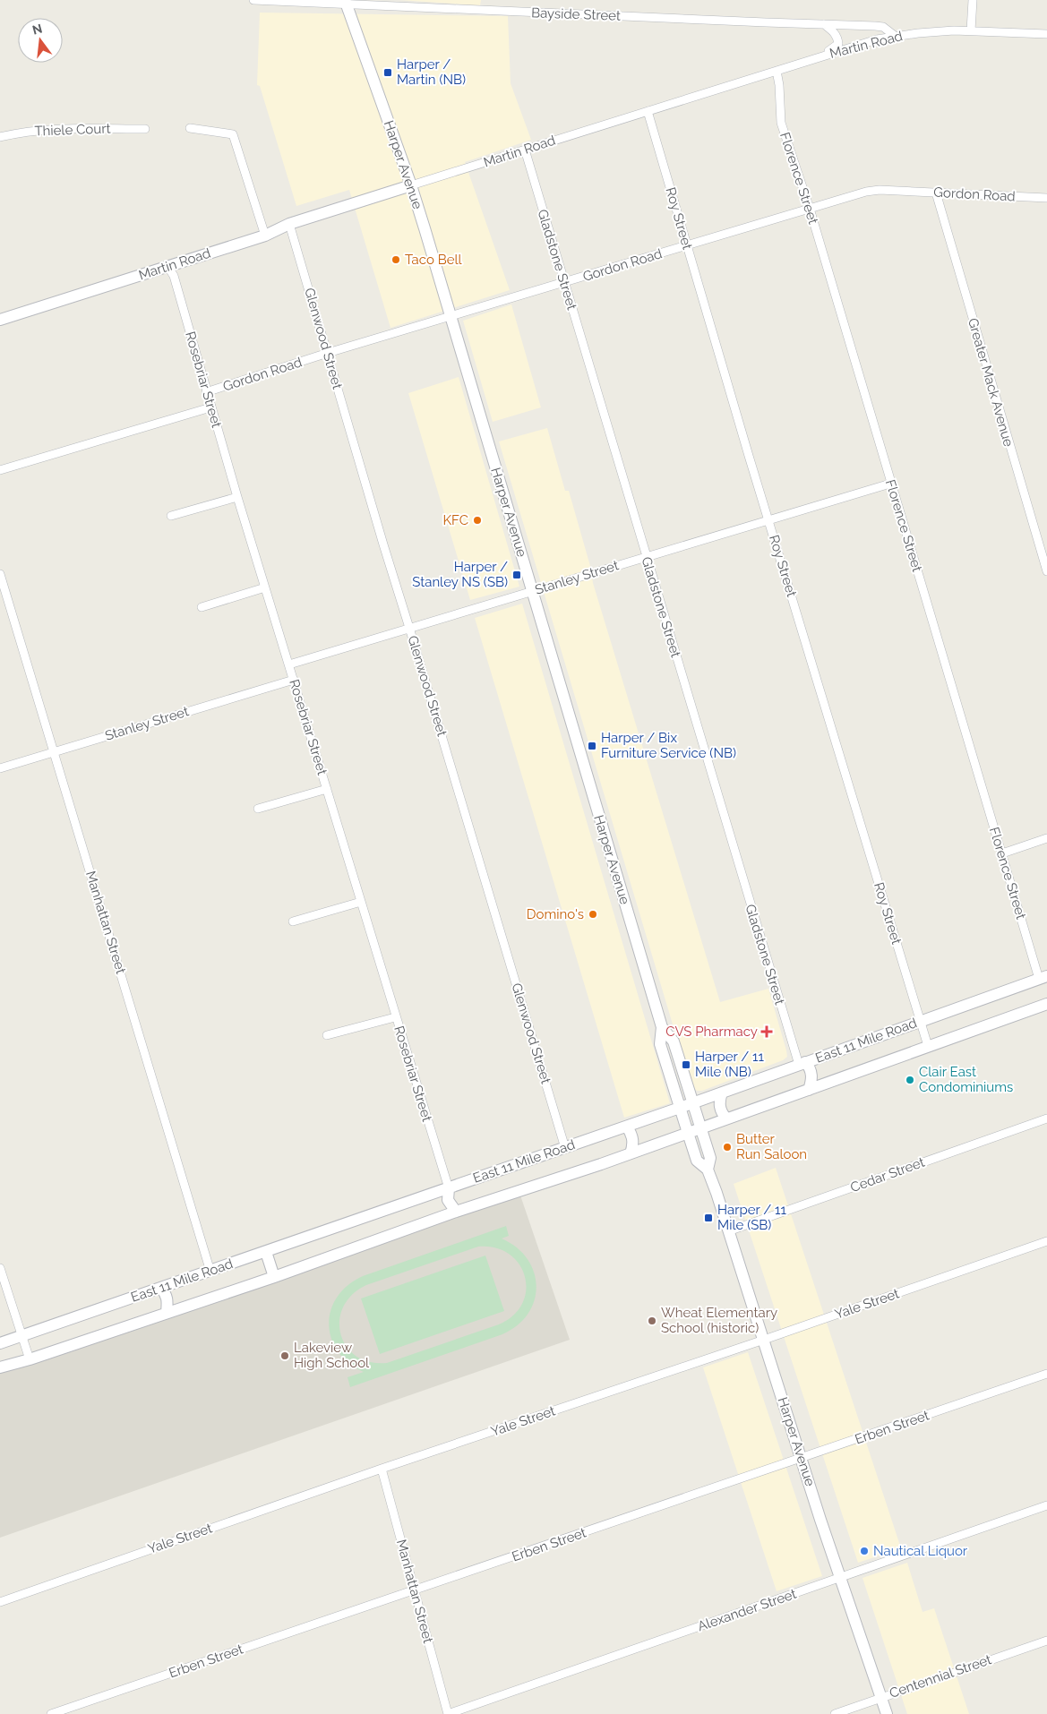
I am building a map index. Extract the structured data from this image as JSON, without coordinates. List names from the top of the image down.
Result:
{
  "streets": {
    "main road": ["Martin Road", "Harper Avenue", "East 11 Mile Road"],
    "street": [
      "Bayside Street",
      "Thiele Court",
      "Florence Street",
      "Gordon Road",
      "Roy Street",
      "Gladstone Street",
      "Glenwood Street",
      "Rosebriar Street",
      "Greater Mack Avenue",
      "Stanley Street",
      "Manhattan Street",
      "Cedar Street",
      "Yale Street",
      "Erben Street",
      "Alexander Street",
      "Centennial Street"
    ]
  },
  "crossings": [
    ["Bayside Street", "Martin Road"],
    ["Bayside Street", "Harper Avenue"],
    ["Martin Road", "Harper Avenue"],
    ["Martin Road", "Florence Street"],
    ["Martin Road", "Roy Street"],
    ["Martin Road", "Gladstone Street"],
    ["Martin Road", "Glenwood Street"],
    ["Martin Road", "Rosebriar Street"],
    ["Harper Avenue", "Gordon Road"],
    ["Harper Avenue", "Stanley Street"],
    ["Harper Avenue", "East 11 Mile Road"],
    ["Harper Avenue", "Cedar Street"],
    ["Harper Avenue", "Yale Street"],
    ["Harper Avenue", "Erben Street"],
    ["Harper Avenue", "Alexander Street"],
    ["Harper Avenue", "Centennial Street"],
    ["Florence Street", "Gordon Road"],
    ["Florence Street", "Stanley Street"],
    ["Florence Street", "East 11 Mile Road"],
    ["Gordon Road", "Roy Street"],
    ["Gordon Road", "Gladstone Street"],
    ["Gordon Road", "Glenwood Street"],
    ["Gordon Road", "Rosebriar Street"],
    ["Gordon Road", "Greater Mack Avenue"],
    ["Roy Street", "Stanley Street"],
    ["Roy Street", "East 11 Mile Road"],
    ["Gladstone Street", "Stanley Street"],
    ["Gladstone Street", "East 11 Mile Road"],
    ["Glenwood Street", "Stanley Street"],
    ["Glenwood Street", "East 11 Mile Road"],
    ["Rosebriar Street", "Stanley Street"],
    ["Rosebriar Street", "East 11 Mile Road"],
    ["Stanley Street", "Manhattan Street"],
    ["Manhattan Street", "East 11 Mile Road"],
    ["Manhattan Street", "Yale Street"],
    ["Manhattan Street", "Erben Street"],
    ["Manhattan Street", "Alexander Street"]
  ],
  "places": {
    "transit": [
      "Harper / Martin (NB)",
      "Harper / Stanley NS (SB)",
      "Harper / Bix Furniture Service (NB)",
      "Harper / 11 Mile (NB)",
      "Harper / 11 Mile (SB)"
    ],
    "other": [
      "Taco Bell",
      "KFC",
      "Domino's",
      "Clair East Condominiums",
      "Butter Run Saloon",
      "Wheat Elementary School (historic)",
      "Lakeview High School",
      "Nautical Liquor"
    ],
    "health": ["CVS Pharmacy"]
  },
  "north": "top"
}
